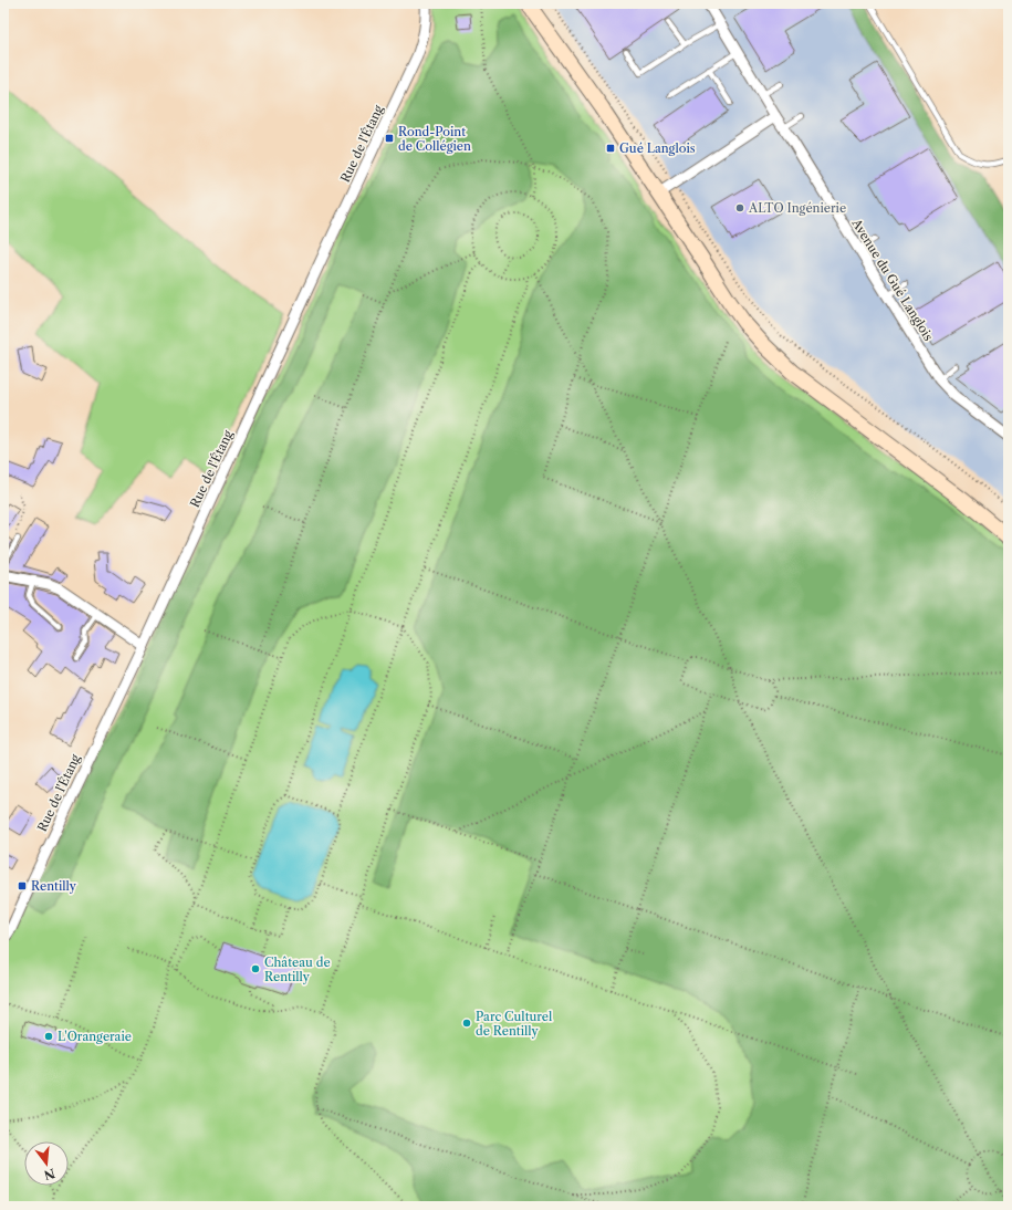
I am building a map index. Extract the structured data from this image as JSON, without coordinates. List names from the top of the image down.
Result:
{
  "streets": {
    "street": ["Rue de l'Étang", "Avenue du Gué Langlois"]
  },
  "places": {
    "transit": ["Rond-Point de Collégien", "Gué Langlois", "Rentilly"],
    "other": [
      "ALTO Ingénierie",
      "Château de Rentilly",
      "Parc Culturel de Rentilly",
      "L'Orangeraie"
    ]
  },
  "north": "bottom"
}
